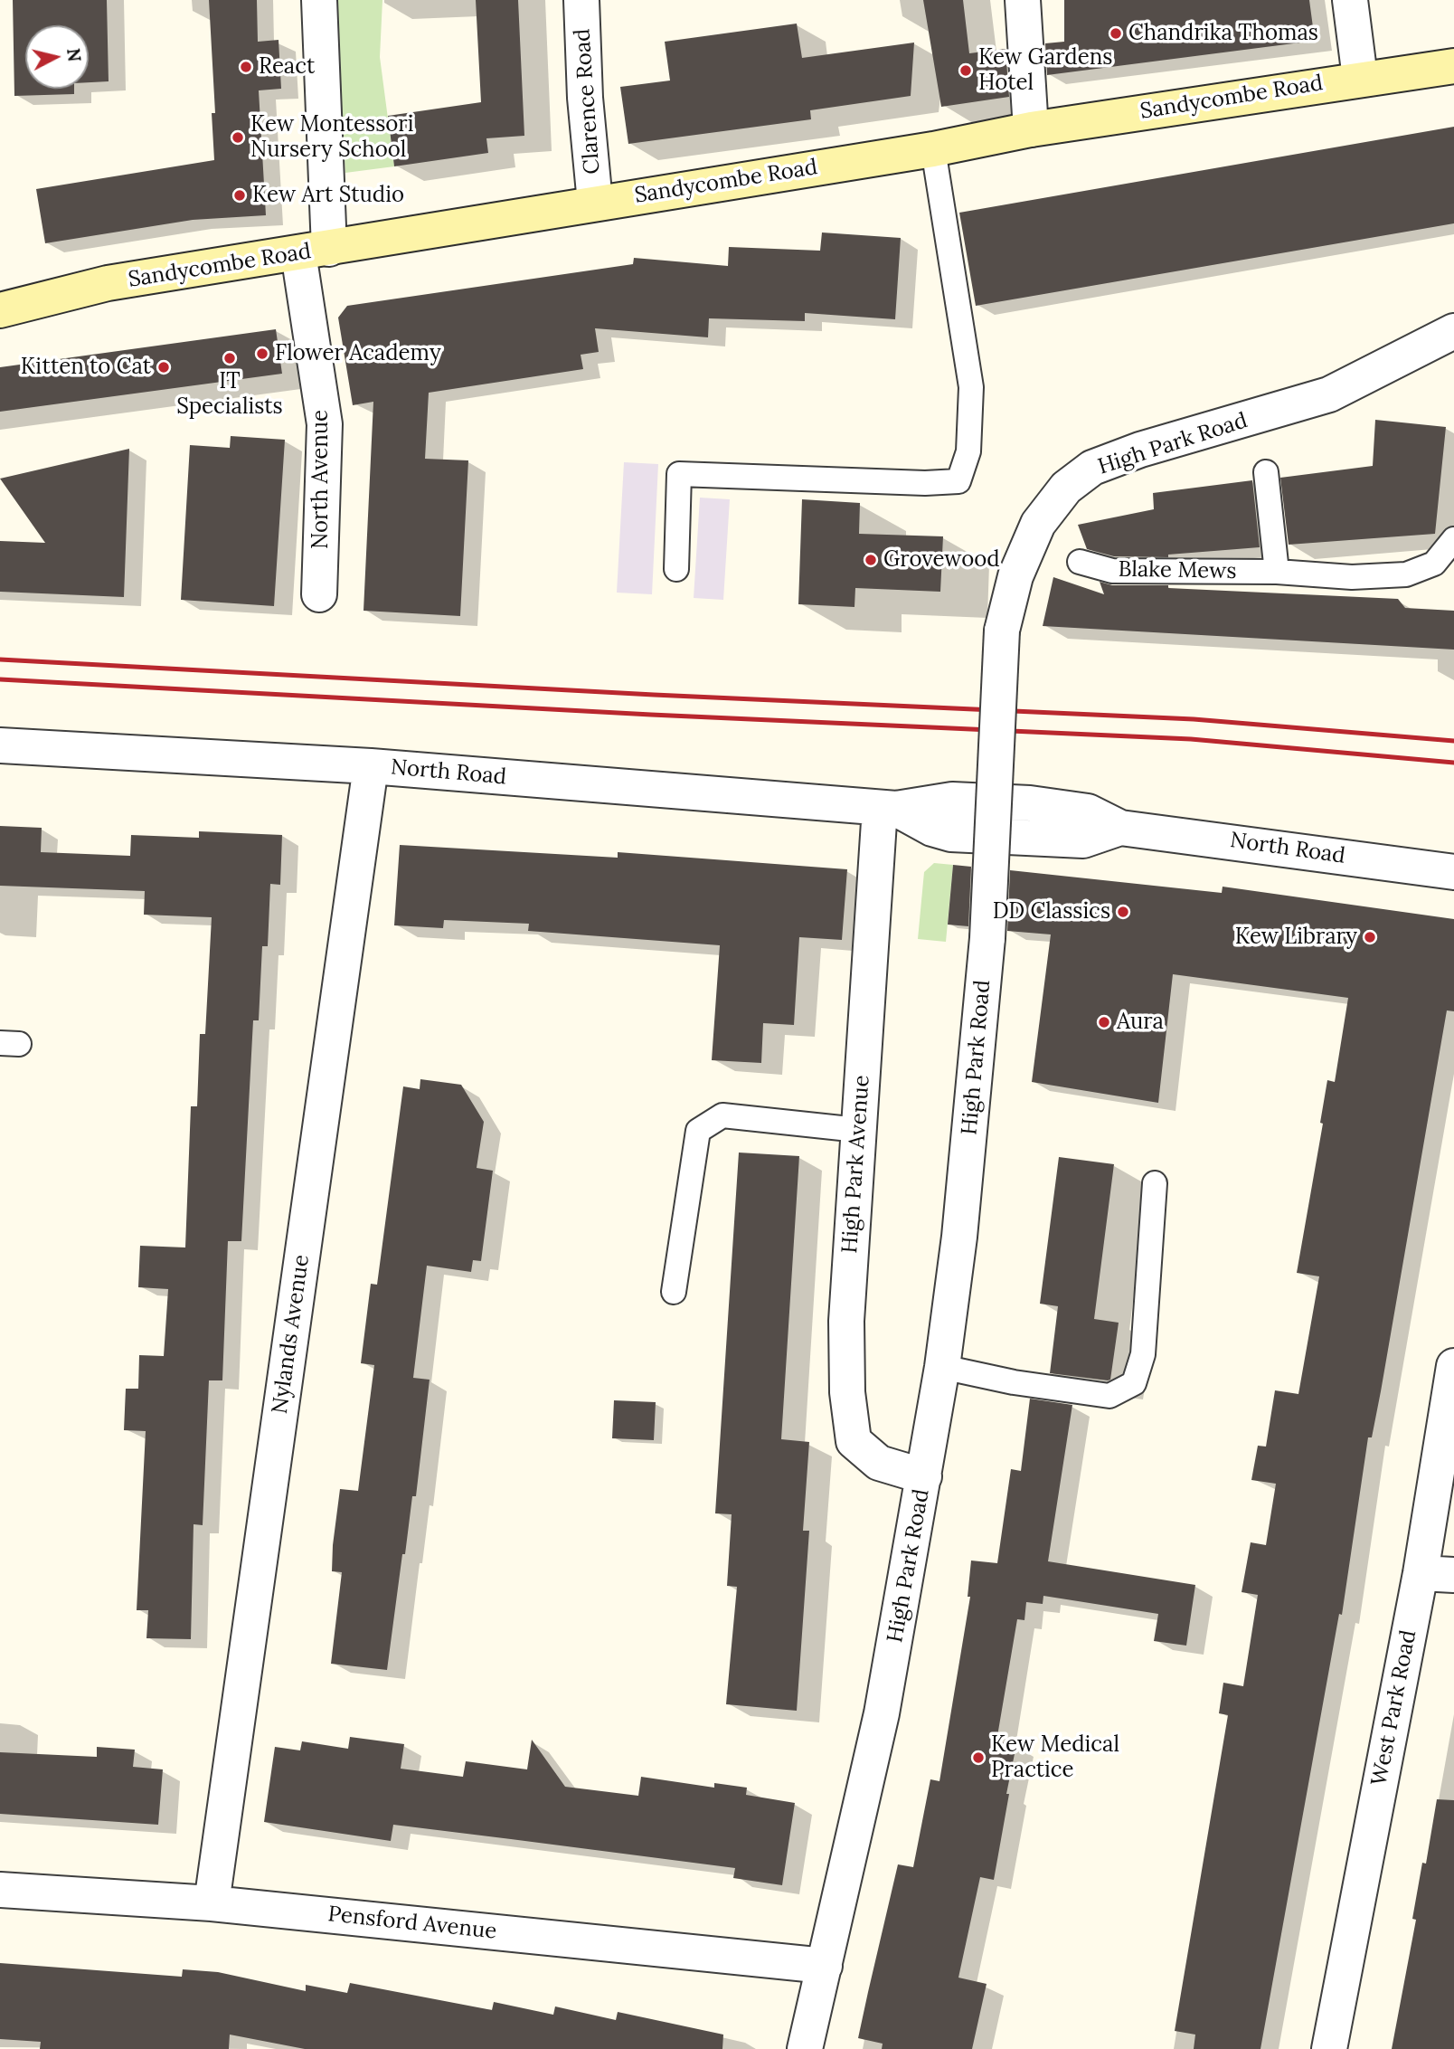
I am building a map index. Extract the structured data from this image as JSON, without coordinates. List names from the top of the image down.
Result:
{
  "streets": {
    "main road": ["Sandycombe Road"],
    "street": [
      "Clarence Road",
      "High Park Road",
      "North Avenue",
      "North Road",
      "High Park Avenue",
      "Nylands Avenue",
      "West Park Road",
      "Pensford Avenue"
    ],
    "lane": ["Blake Mews"]
  },
  "crossings": [
    ["Sandycombe Road", "Clarence Road"],
    ["Sandycombe Road", "North Avenue"],
    ["High Park Road", "High Park Avenue"],
    ["High Park Road", "Pensford Avenue"],
    ["North Road", "High Park Avenue"],
    ["North Road", "Nylands Avenue"],
    ["Nylands Avenue", "Pensford Avenue"]
  ],
  "places": [
    "Chandrika Thomas",
    "React",
    "Kew Gardens Hotel",
    "Kew Montessori Nursery School",
    "Kew Art Studio",
    "Flower Academy",
    "IT Specialists",
    "Kitten to Cat",
    "Grovewood",
    "DD Classics",
    "Kew Library",
    "Aura",
    "Kew Medical Practice"
  ],
  "north": "right"
}
